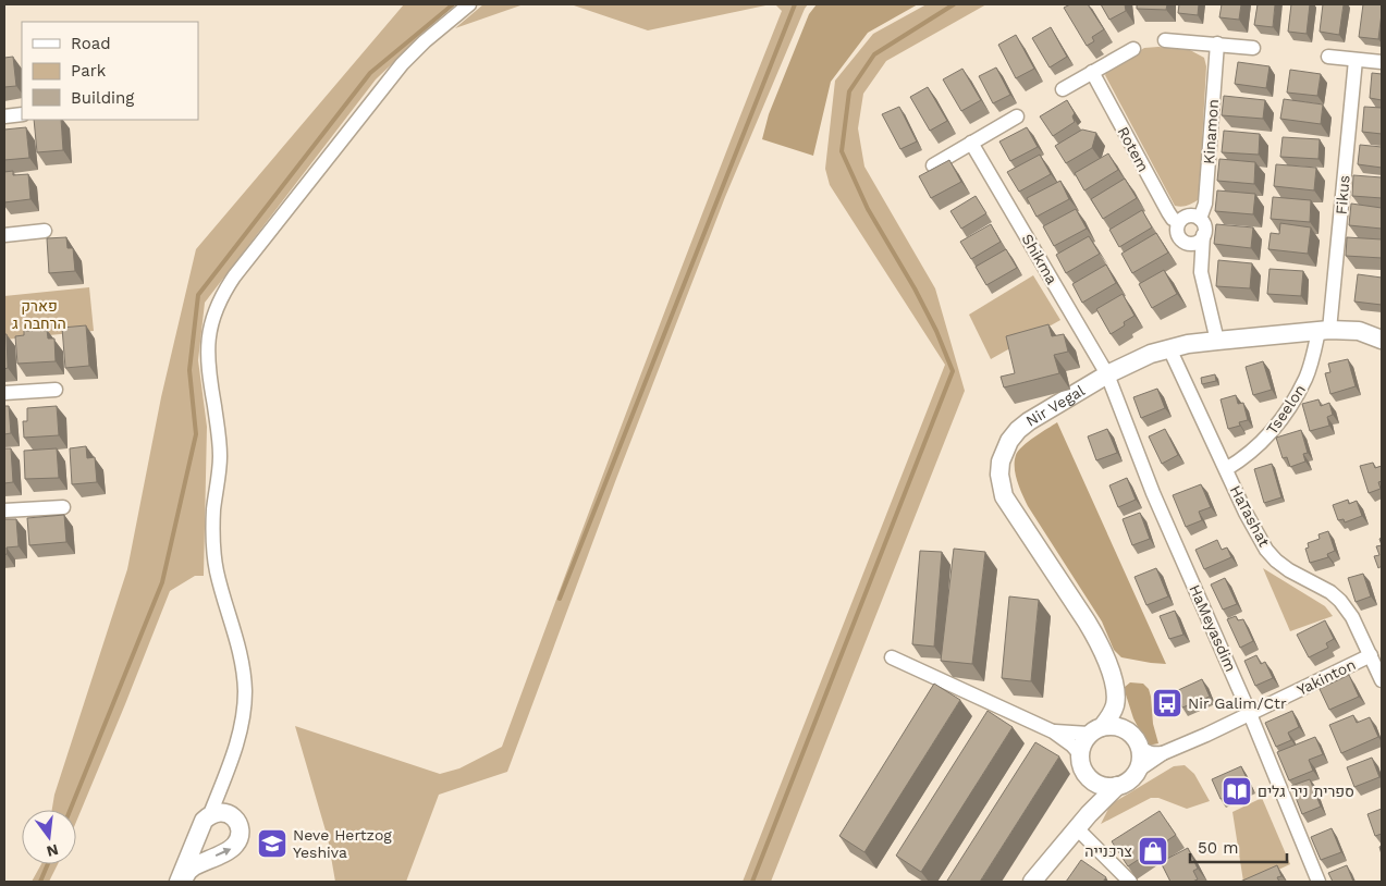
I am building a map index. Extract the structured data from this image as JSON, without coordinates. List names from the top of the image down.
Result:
{
  "streets": {
    "street": [
      "Kinamon",
      "Rotem",
      "Fikus",
      "Shikma",
      "Nir Vegal",
      "Tseelon",
      "HaTashat",
      "HaMeyasdim",
      "Yakinton"
    ]
  },
  "crossings": [
    ["Kinamon", "Rotem"],
    ["Fikus", "Nir Vegal"],
    ["Fikus", "Tseelon"],
    ["Shikma", "Nir Vegal"],
    ["Shikma", "HaMeyasdim"],
    ["Nir Vegal", "Tseelon"],
    ["Nir Vegal", "HaTashat"],
    ["Nir Vegal", "HaMeyasdim"],
    ["Nir Vegal", "Yakinton"],
    ["Tseelon", "HaTashat"],
    ["HaTashat", "Yakinton"],
    ["HaMeyasdim", "Yakinton"]
  ],
  "parks": ["פארק הרחבה ג"],
  "places": {
    "bus stop": ["Nir Galim/Ctr"],
    "library": ["ספרית ניר גלים"],
    "school or university": ["Neve Hertzog Yeshiva"],
    "shop": ["צרכנייה"]
  },
  "legend": ["Road", "Park", "Building"],
  "scale_bar": "50 m",
  "north": "bottom"
}
